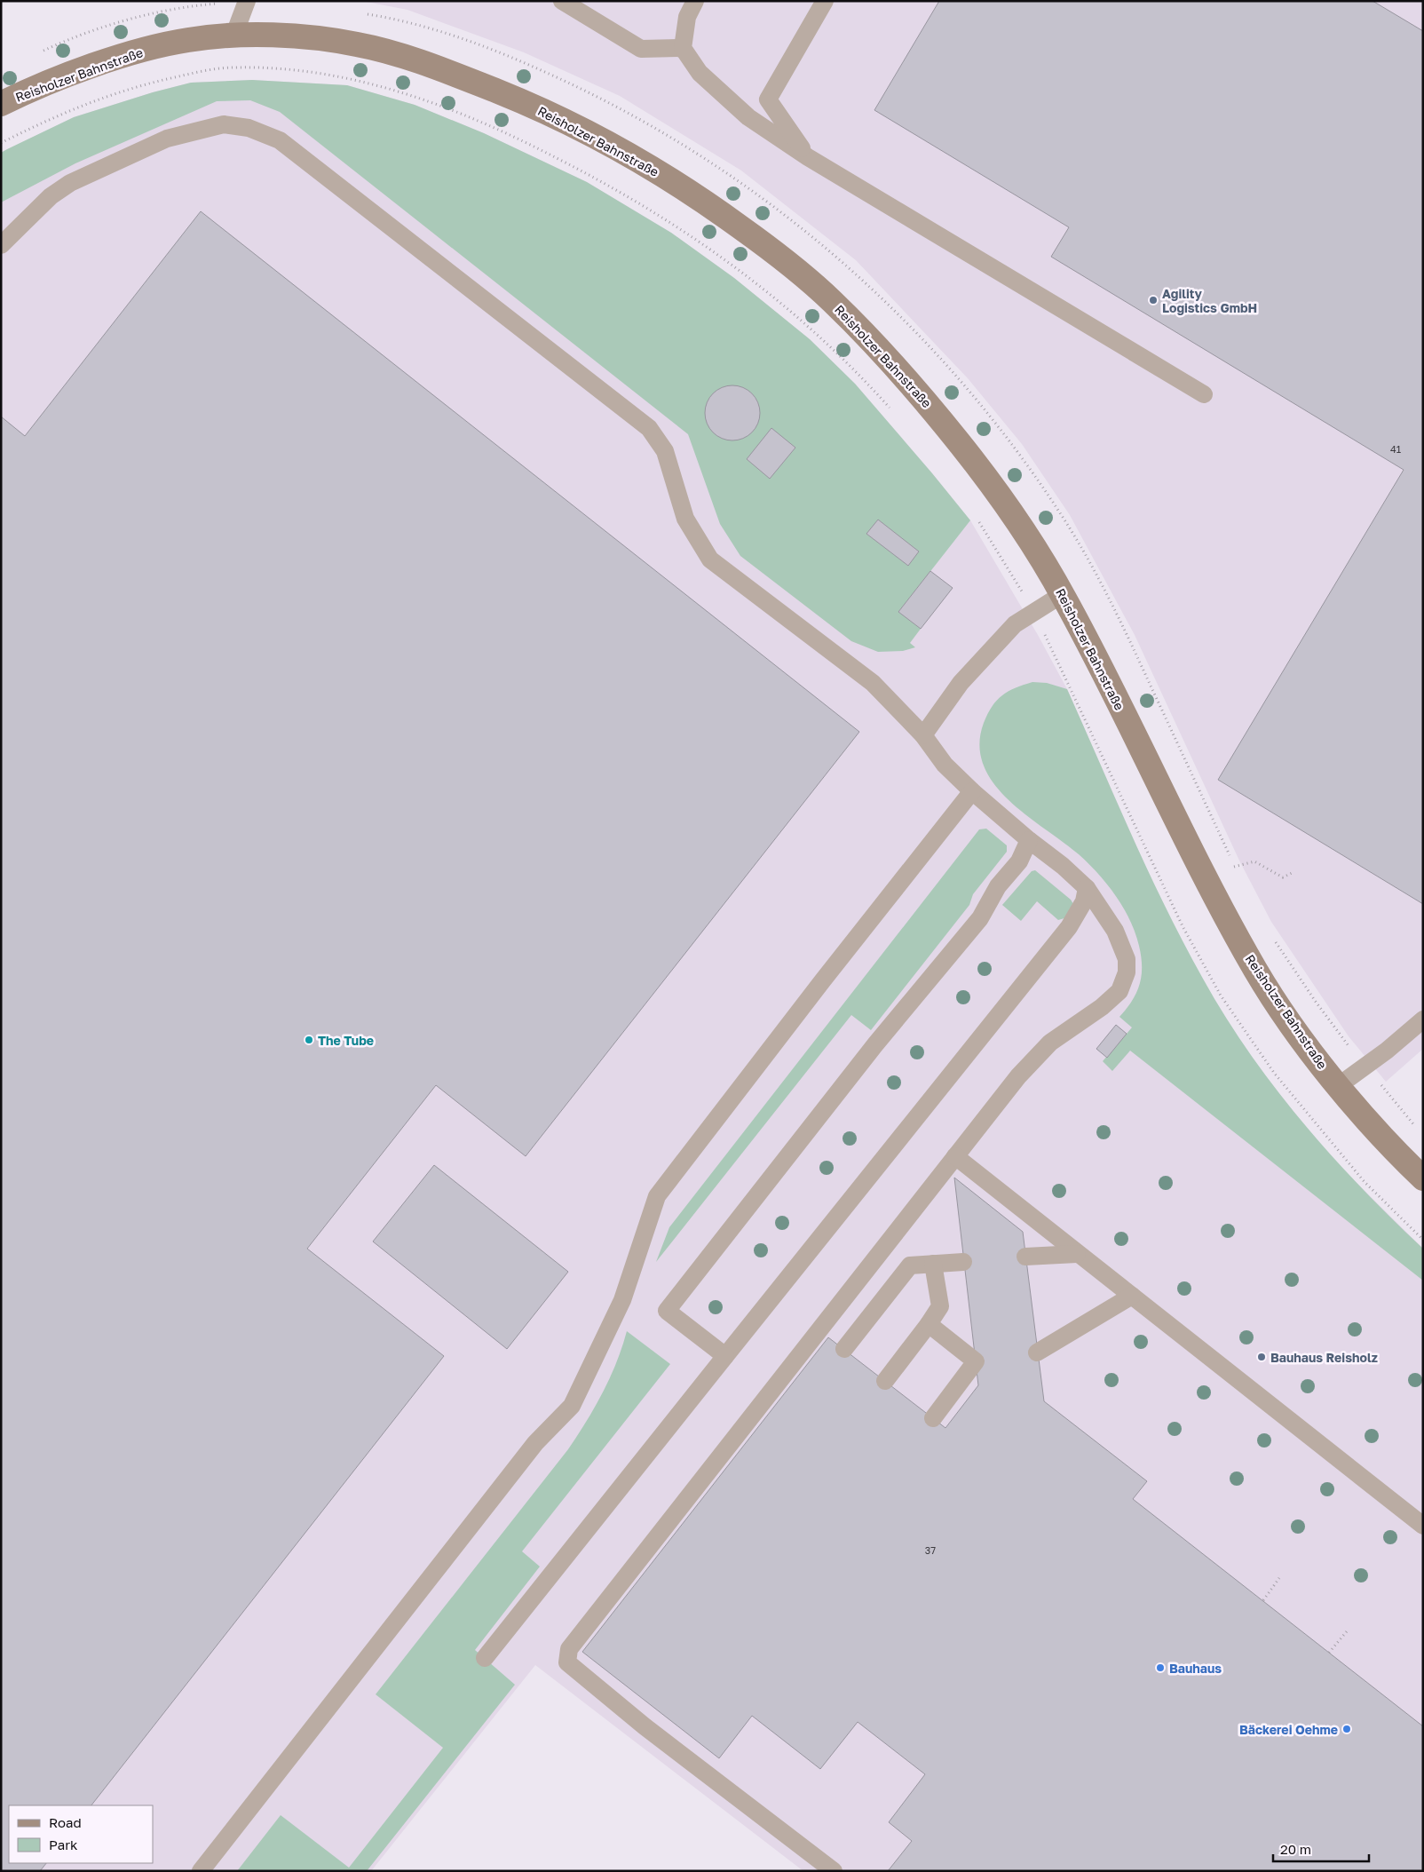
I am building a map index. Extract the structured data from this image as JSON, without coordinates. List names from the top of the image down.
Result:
{
  "streets": {
    "main road": ["Reisholzer Bahnstraße"]
  },
  "places": [
    "Agility Logistics GmbH",
    "The Tube",
    "Bauhaus Reisholz",
    "Bauhaus",
    "Bäckerei Oehme"
  ],
  "house_numbers": ["41", "37"],
  "legend": ["Road", "Park"],
  "scale_bar": "20 m"
}
